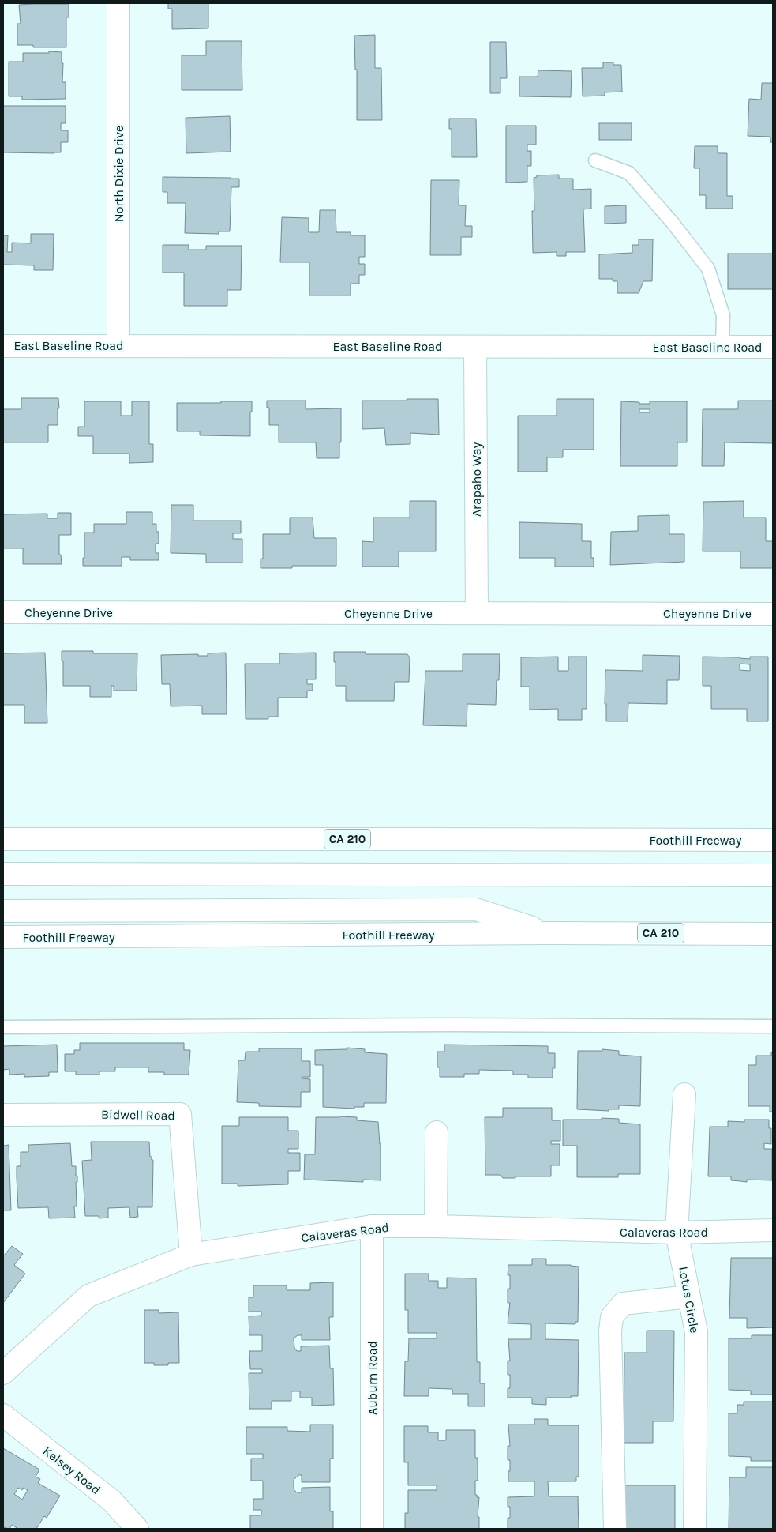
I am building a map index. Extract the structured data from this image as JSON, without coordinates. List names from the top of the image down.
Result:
{
  "streets": {
    "main road": [
      "North Dixie Drive",
      "East Baseline Road",
      "Arapaho Way",
      "Cheyenne Drive",
      "CA 210",
      "Foothill Freeway",
      "Bidwell Road",
      "Calaveras Road",
      "Lotus Circle",
      "Auburn Road",
      "Kelsey Road"
    ]
  },
  "crossings": [
    ["North Dixie Drive", "East Baseline Road"],
    ["East Baseline Road", "Arapaho Way"],
    ["Arapaho Way", "Cheyenne Drive"],
    ["Bidwell Road", "Calaveras Road"],
    ["Calaveras Road", "Lotus Circle"],
    ["Calaveras Road", "Auburn Road"]
  ]
}
